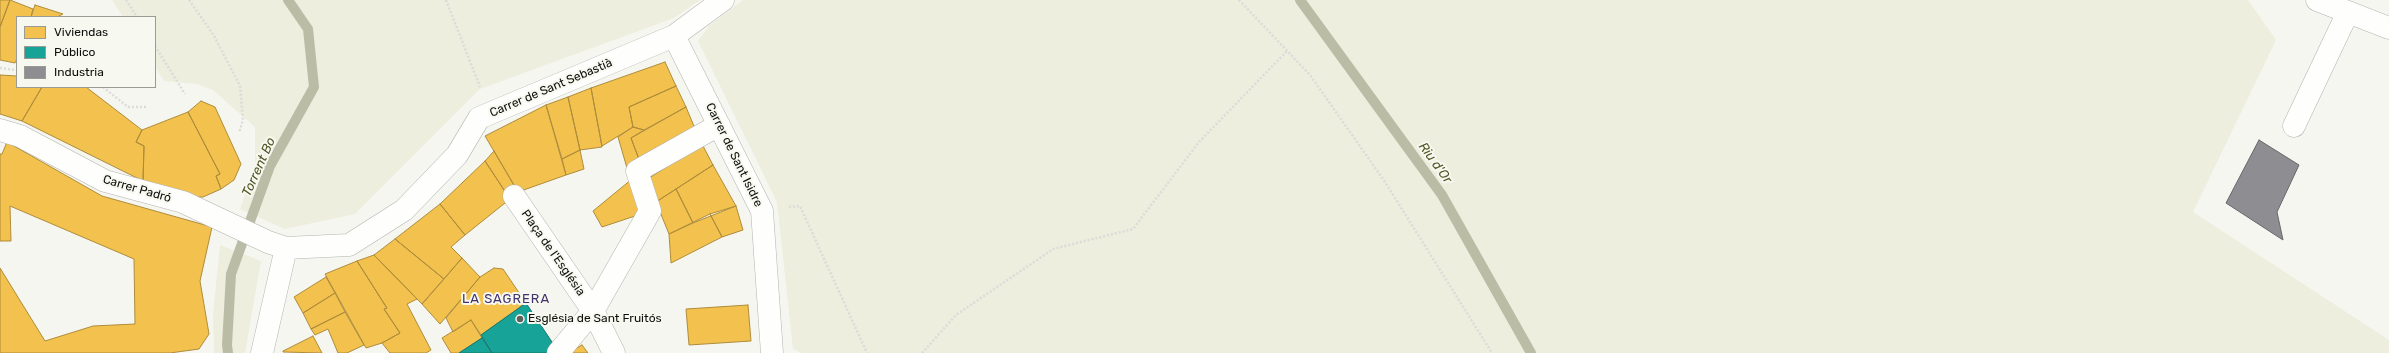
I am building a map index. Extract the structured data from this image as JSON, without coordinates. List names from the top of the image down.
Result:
{
  "streets": {
    "street": [
      "Carrer de Sant Sebastià",
      "Carrer de Sant Isidre",
      "Carrer Padró",
      "Plaça de l'Església"
    ]
  },
  "crossings": [
    ["Carrer de Sant Sebastià", "Carrer de Sant Isidre"],
    ["Carrer de Sant Sebastià", "Carrer Padró"],
    ["Carrer de Sant Isidre", "Plaça de l'Església"]
  ],
  "districts": ["LA SAGRERA"],
  "water": ["Riu d'Or", "Torrent Bo"],
  "places": ["Església de Sant Fruitós"],
  "legend": ["Viviendas", "Público", "Industria"]
}
